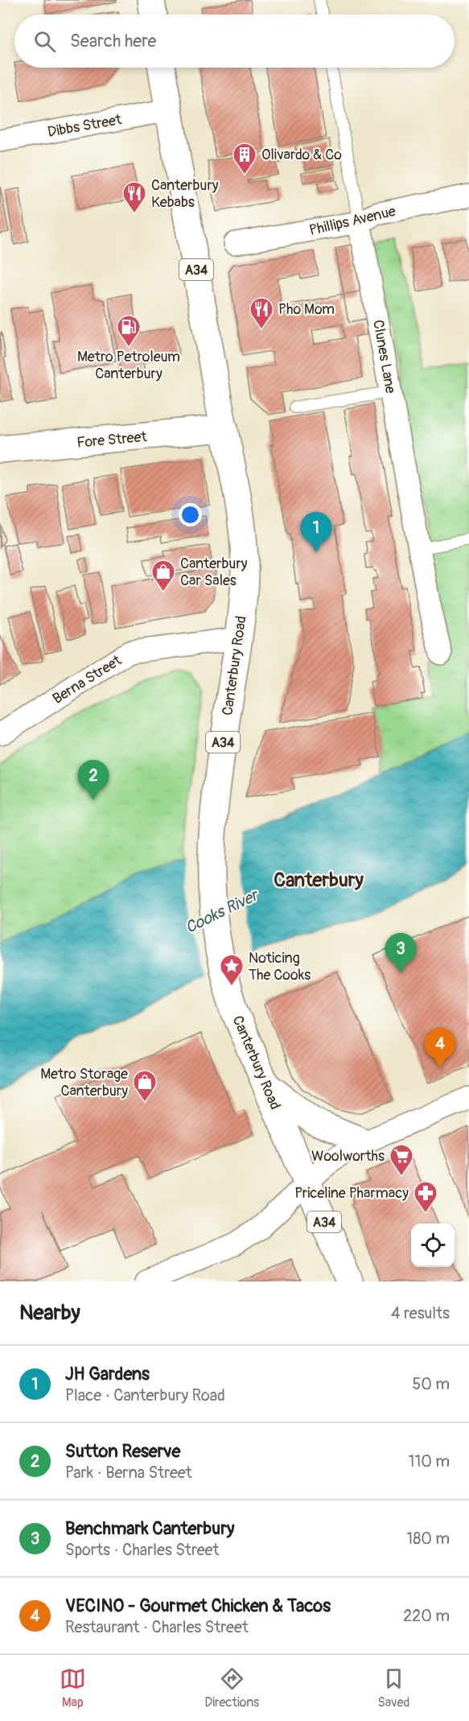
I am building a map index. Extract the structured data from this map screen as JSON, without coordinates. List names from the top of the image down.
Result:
{
  "streets": {
    "main road": ["A34", "Fore Street", "Canterbury Road"],
    "street": [
      "Dibbs Street",
      "Phillips Avenue",
      "Clunes Lane",
      "Berna Street"
    ]
  },
  "crossings": [
    ["Dibbs Street", "Canterbury Road"],
    ["Phillips Avenue", "Clunes Lane"],
    ["Fore Street", "Canterbury Road"],
    ["Canterbury Road", "Berna Street"]
  ],
  "districts": ["Canterbury"],
  "water": ["Cooks River"],
  "places": {
    "building": ["Olivardo & Co"],
    "restaurant": ["Canterbury Kebabs", "Pho Mom"],
    "fuel station": ["Metro Petroleum Canterbury"],
    "shop": ["Canterbury Car Sales", "Metro Storage Canterbury"],
    "place": ["Noticing The Cooks"],
    "supermarket": ["Woolworths"],
    "pharmacy": ["Priceline Pharmacy"]
  },
  "page": {
    "search": "Search here",
    "pins": [
      "1",
      "2",
      "3",
      "4"
    ],
    "heading": ["Nearby", "4 results"],
    "list": [
      {
        "mark": "1",
        "name": "JH Gardens",
        "note": "Place · Canterbury Road",
        "value": "50 m"
      },
      {
        "mark": "2",
        "name": "Sutton Reserve",
        "note": "Park · Berna Street",
        "value": "110 m"
      },
      {
        "mark": "3",
        "name": "Benchmark Canterbury",
        "note": "Sports · Charles Street",
        "value": "180 m"
      },
      {
        "mark": "4",
        "name": "VECINO - Gourmet Chicken & Tacos",
        "note": "Restaurant · Charles Street",
        "value": "220 m"
      }
    ],
    "nav": ["Map", "Directions", "Saved"]
  }
}
